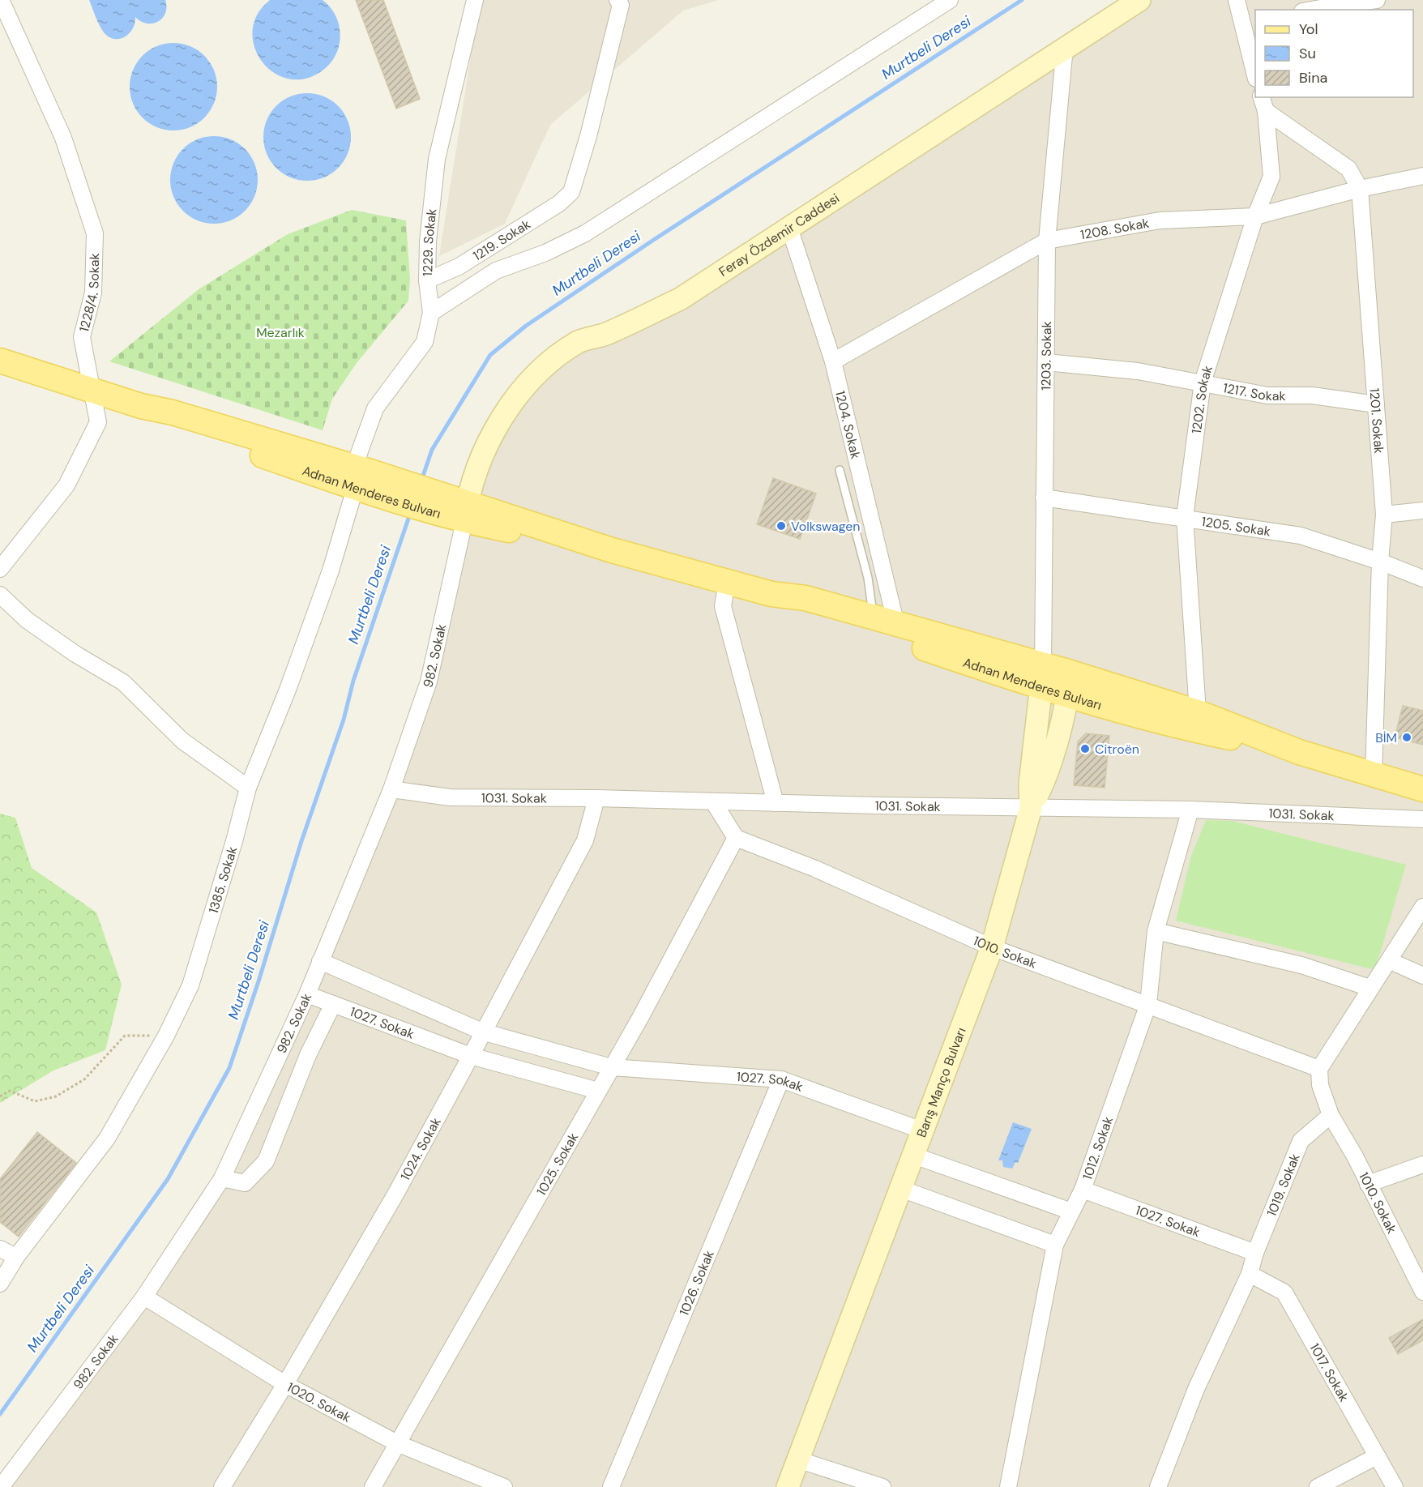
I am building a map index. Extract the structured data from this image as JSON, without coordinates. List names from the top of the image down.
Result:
{
  "streets": {
    "main road": ["Feray Özdemir Caddesi", "Adnan Menderes Bulvarı", "Barış Manço Bulvarı"],
    "street": [
      "1208. Sokak",
      "1219. Sokak",
      "1229. Sokak",
      "1228/4. Sokak",
      "1203. Sokak",
      "1217. Sokak",
      "1202. Sokak",
      "1201. Sokak",
      "1204. Sokak",
      "1205. Sokak",
      "982. Sokak",
      "1031. Sokak",
      "1385. Sokak",
      "1010. Sokak",
      "1027. Sokak",
      "1024. Sokak",
      "1012. Sokak",
      "1025. Sokak",
      "1019. Sokak",
      "1026. Sokak",
      "1017. Sokak",
      "1020. Sokak"
    ]
  },
  "crossings": [
    ["1208. Sokak", "1203. Sokak"],
    ["1208. Sokak", "1202. Sokak"],
    ["1208. Sokak", "1201. Sokak"],
    ["1208. Sokak", "1204. Sokak"],
    ["Feray Özdemir Caddesi", "1203. Sokak"],
    ["Feray Özdemir Caddesi", "1204. Sokak"],
    ["Feray Özdemir Caddesi", "Adnan Menderes Bulvarı"],
    ["Feray Özdemir Caddesi", "982. Sokak"],
    ["1219. Sokak", "1229. Sokak"],
    ["1229. Sokak", "Adnan Menderes Bulvarı"],
    ["1229. Sokak", "1385. Sokak"],
    ["1228/4. Sokak", "Adnan Menderes Bulvarı"],
    ["1203. Sokak", "1217. Sokak"],
    ["1203. Sokak", "Adnan Menderes Bulvarı"],
    ["1203. Sokak", "1205. Sokak"],
    ["1203. Sokak", "Barış Manço Bulvarı"],
    ["1217. Sokak", "1202. Sokak"],
    ["1217. Sokak", "1201. Sokak"],
    ["1202. Sokak", "1201. Sokak"],
    ["1202. Sokak", "Adnan Menderes Bulvarı"],
    ["1202. Sokak", "1205. Sokak"],
    ["1201. Sokak", "Adnan Menderes Bulvarı"],
    ["1201. Sokak", "1205. Sokak"],
    ["1204. Sokak", "Adnan Menderes Bulvarı"],
    ["Adnan Menderes Bulvarı", "982. Sokak"],
    ["Adnan Menderes Bulvarı", "1385. Sokak"],
    ["Adnan Menderes Bulvarı", "Barış Manço Bulvarı"],
    ["982. Sokak", "1031. Sokak"],
    ["982. Sokak", "1027. Sokak"],
    ["982. Sokak", "1020. Sokak"],
    ["1031. Sokak", "Barış Manço Bulvarı"],
    ["1031. Sokak", "1024. Sokak"],
    ["1031. Sokak", "1012. Sokak"],
    ["1010. Sokak", "Barış Manço Bulvarı"],
    ["1010. Sokak", "1012. Sokak"],
    ["1010. Sokak", "1025. Sokak"],
    ["1010. Sokak", "1019. Sokak"],
    ["1027. Sokak", "Barış Manço Bulvarı"],
    ["1027. Sokak", "1024. Sokak"],
    ["1027. Sokak", "1012. Sokak"],
    ["1027. Sokak", "1025. Sokak"],
    ["1027. Sokak", "1019. Sokak"],
    ["1027. Sokak", "1026. Sokak"],
    ["1024. Sokak", "1020. Sokak"],
    ["1025. Sokak", "1020. Sokak"],
    ["1019. Sokak", "1017. Sokak"]
  ],
  "water": ["Murtbeli Deresi"],
  "parks": ["Mezarlık"],
  "places": ["Volkswagen", "BİM", "Citroën"],
  "legend": ["Yol", "Su", "Bina"]
}
